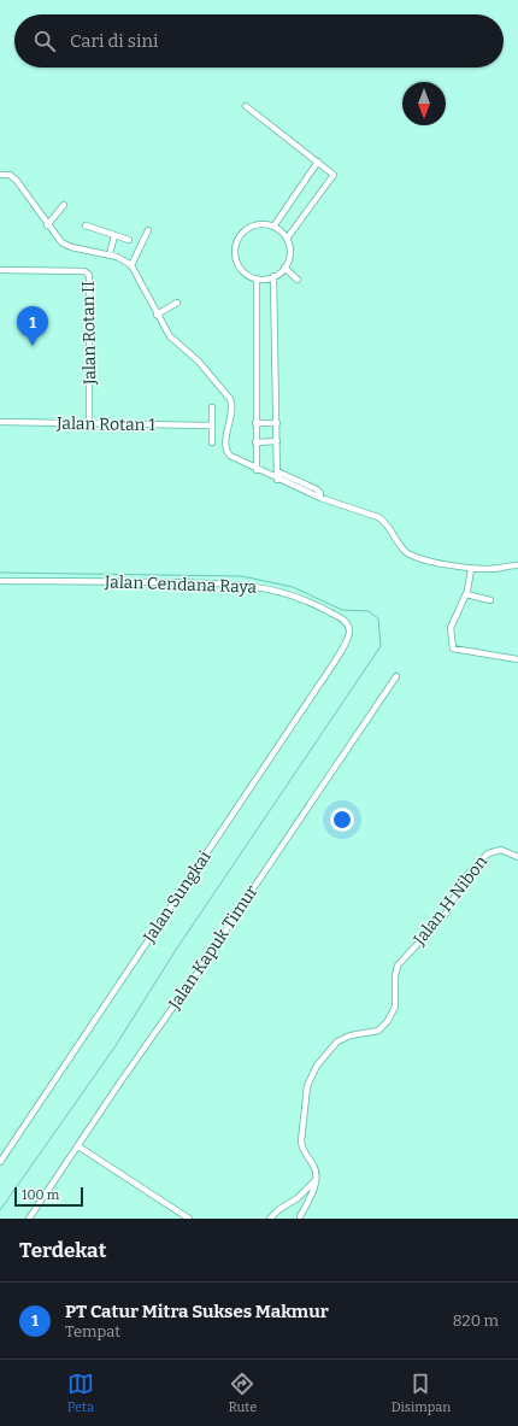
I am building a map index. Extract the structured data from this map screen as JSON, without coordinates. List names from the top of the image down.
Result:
{
  "streets": {
    "street": [
      "Jalan Rotan II",
      "Jalan Rotan 1",
      "Jalan Cendana Raya",
      "Jalan Sungkai",
      "Jalan H Nibon",
      "Jalan Kapuk Timur"
    ]
  },
  "crossings": [
    ["Jalan Rotan II", "Jalan Rotan 1"],
    ["Jalan Cendana Raya", "Jalan Sungkai"]
  ],
  "scale_bar": "100 m",
  "north": "bottom",
  "page": {
    "search": "Cari di sini",
    "pins": "1",
    "scale": "100 m",
    "heading": "Terdekat",
    "list": [
      {
        "mark": "1",
        "name": "PT Catur Mitra Sukses Makmur",
        "note": "Tempat",
        "value": "820 m"
      }
    ],
    "nav": ["Peta", "Rute", "Disimpan"]
  }
}
